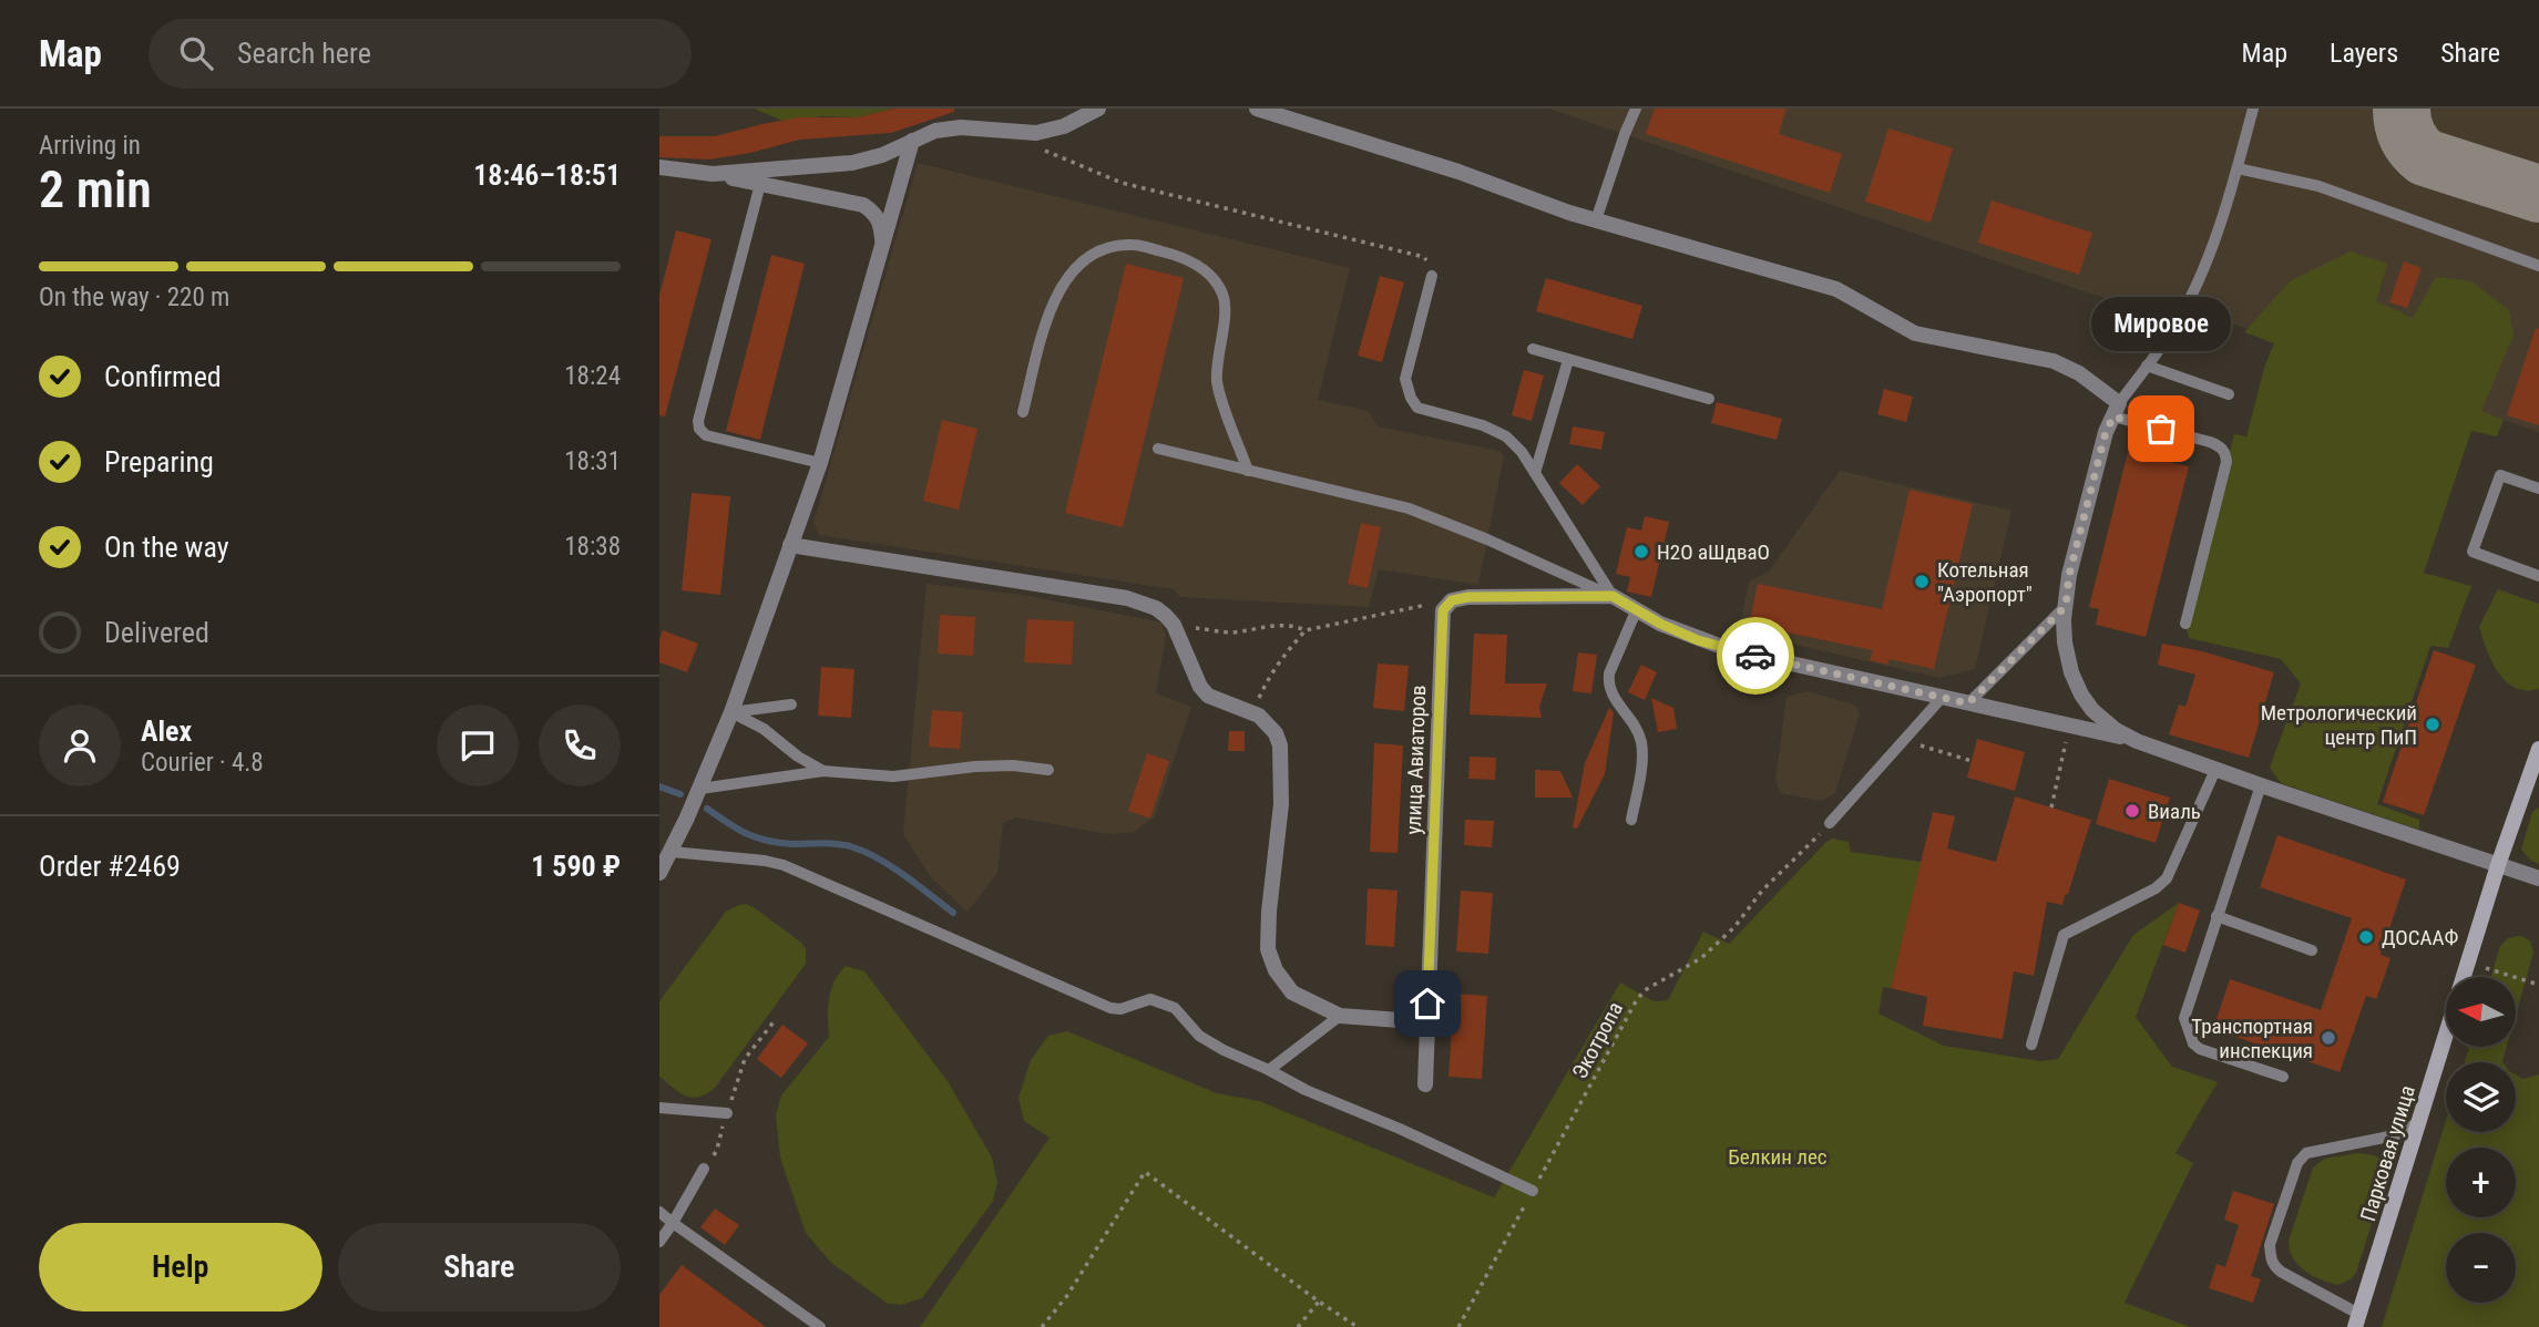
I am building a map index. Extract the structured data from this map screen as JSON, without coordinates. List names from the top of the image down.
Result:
{
  "streets": {
    "main road": ["Парковая улица"],
    "street": ["улица Авиаторов"],
    "path": ["Экотропа"]
  },
  "parks": ["Белкин лес"],
  "places": [
    "Мировое",
    "H2O аШдваО",
    "Котельная \"Аэропорт\"",
    "Метрологический центр ПиП",
    "Виаль",
    "ДОСААФ",
    "Транспортная инспекция"
  ],
  "north": "left",
  "page": {
    "header": "Map",
    "search": "Search here",
    "nav": ["Map", "Layers", "Share"],
    "heading": ["2 min", "Arriving in", "18:46–18:51"],
    "panel": [
      "Alex",
      "Courier · 4.8",
      "Order #2469",
      "1 590 ₽"
    ],
    "bar": "On the way · 220 m",
    "bubble": "Мировое",
    "list": [
      ["Confirmed", "18:24"],
      ["Preparing", "18:31"],
      ["On the way", "18:38"],
      "Delivered"
    ],
    "map_buttons": ["+", "−"],
    "buttons": ["Help", "Share"]
  }
}
